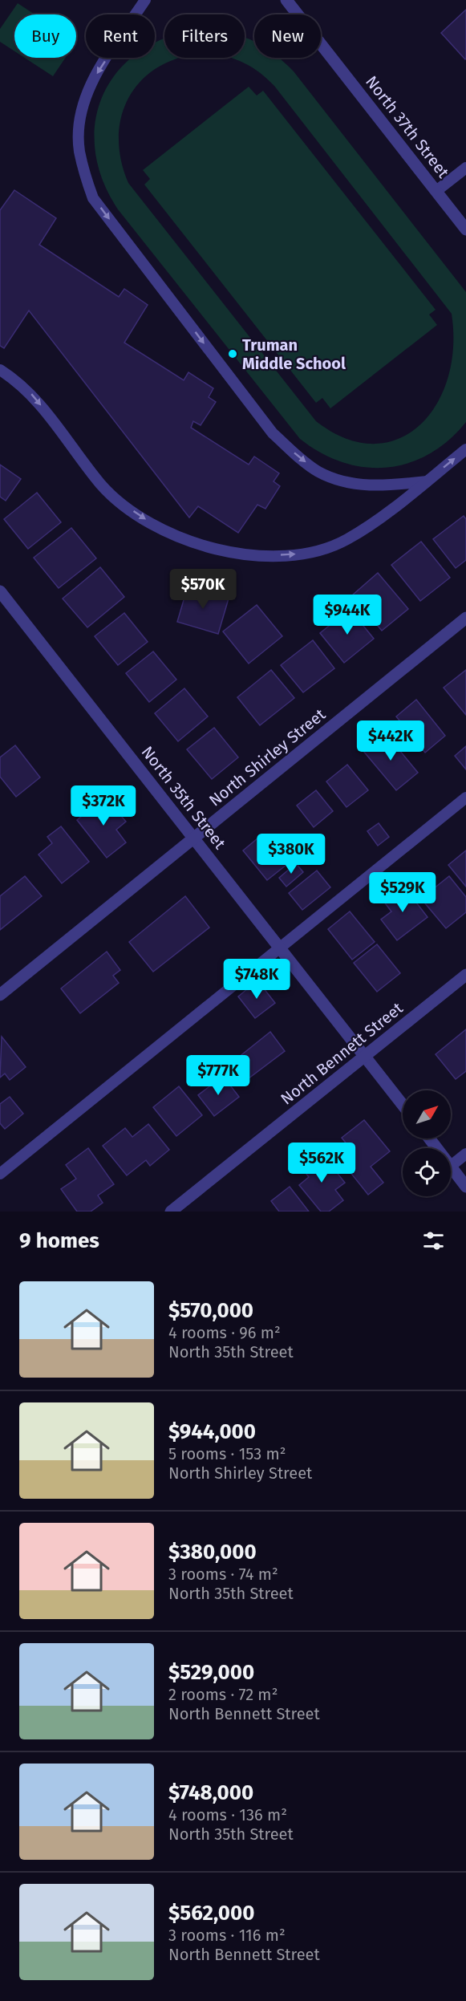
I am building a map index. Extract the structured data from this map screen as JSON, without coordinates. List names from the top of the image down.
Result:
{
  "streets": {
    "street": [
      "North 37th Street",
      "North Shirley Street",
      "North 35th Street",
      "North Bennett Street"
    ]
  },
  "crossings": [
    ["North Shirley Street", "North 35th Street"],
    ["North 35th Street", "North Bennett Street"]
  ],
  "places": ["Truman Middle School"],
  "north": "top right",
  "page": {
    "chip": [
      "Buy",
      "Rent",
      "Filters",
      "New"
    ],
    "price": [
      "$570K",
      "$944K",
      "$442K",
      "$372K",
      "$380K",
      "$529K",
      "$748K",
      "$777K",
      "$562K"
    ],
    "heading": "9 homes",
    "list": [
      {
        "name": "$570,000",
        "note": "4 rooms · 96 m² · North 35th Street"
      },
      {
        "name": "$944,000",
        "note": "5 rooms · 153 m² · North Shirley Street"
      },
      {
        "name": "$380,000",
        "note": "3 rooms · 74 m² · North 35th Street"
      },
      {
        "name": "$529,000",
        "note": "2 rooms · 72 m² · North Bennett Street"
      },
      {
        "name": "$748,000",
        "note": "4 rooms · 136 m² · North 35th Street"
      },
      {
        "name": "$562,000",
        "note": "3 rooms · 116 m² · North Bennett Street"
      }
    ]
  }
}
